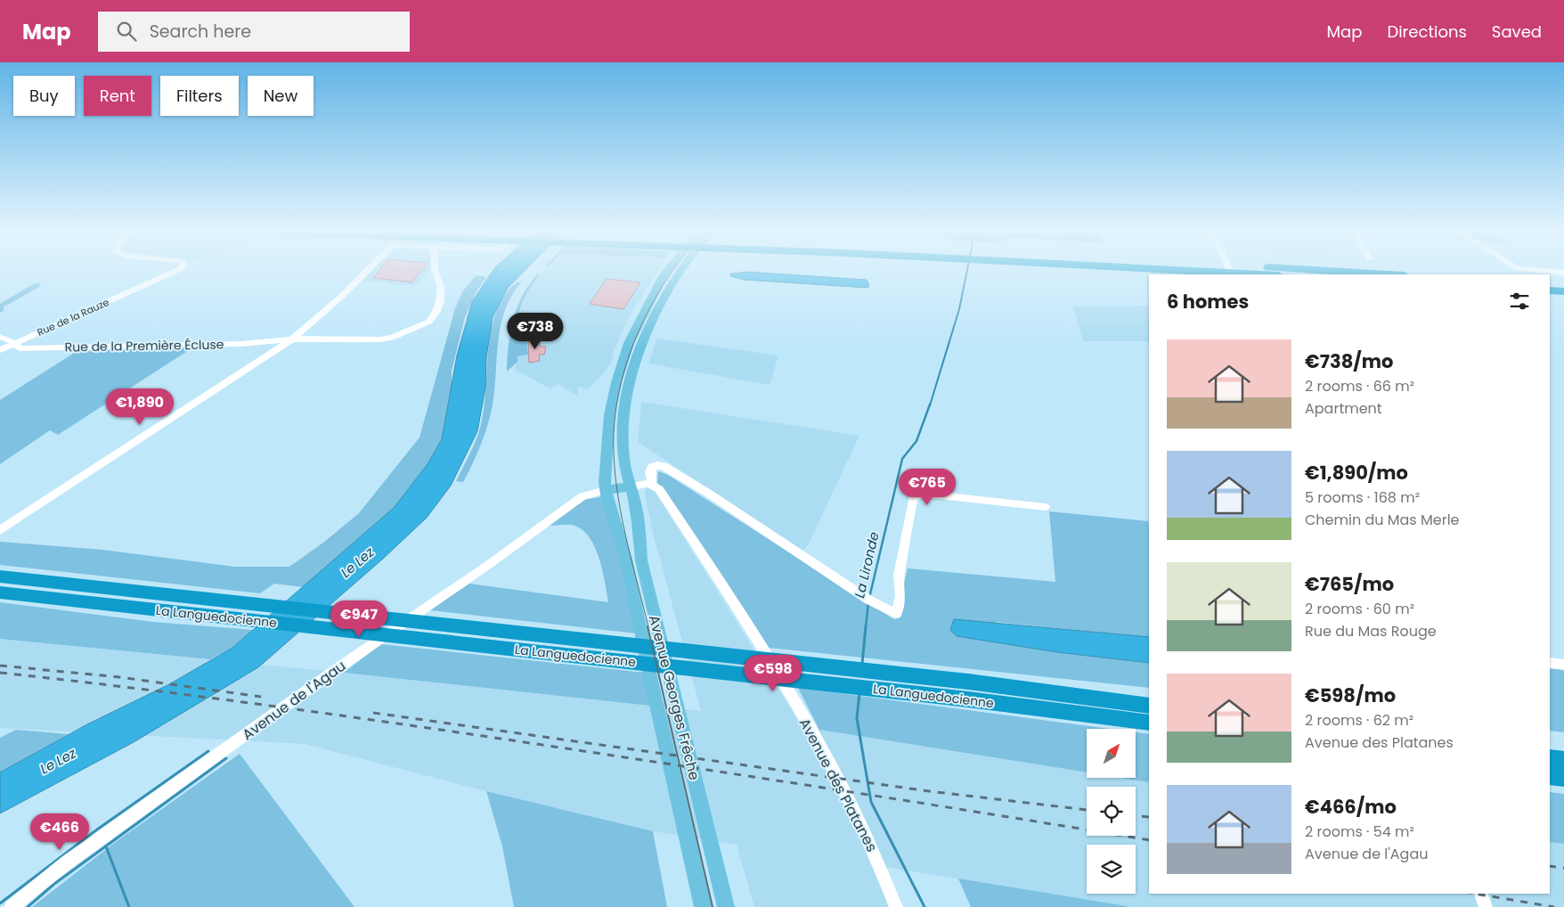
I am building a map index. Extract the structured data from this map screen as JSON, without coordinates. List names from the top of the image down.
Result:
{
  "streets": {
    "highway": ["La Languedocienne"],
    "main road": ["Avenue Georges Frêche"],
    "street": [
      "Rue de la Rauze",
      "Rue de la Première Écluse",
      "Avenue de l'Agau",
      "Avenue des Platanes"
    ]
  },
  "crossings": [
    ["Rue de la Rauze", "Rue de la Première Écluse"],
    ["Avenue Georges Frêche", "Avenue de l'Agau"]
  ],
  "water": ["Le Lez", "La Lironde"],
  "north": "top right",
  "page": {
    "header": "Map",
    "search": "Search here",
    "nav": ["Map", "Directions", "Saved"],
    "chip": [
      "Buy",
      "Rent",
      "Filters",
      "New"
    ],
    "heading": "6 homes",
    "price": [
      "€738",
      "€1,890",
      "€765",
      "€947",
      "€598",
      "€466"
    ],
    "list": [
      {
        "name": "€738/mo",
        "note": "2 rooms · 66 m² · Apartment"
      },
      {
        "name": "€1,890/mo",
        "note": "5 rooms · 168 m² · Chemin du Mas Merle"
      },
      {
        "name": "€765/mo",
        "note": "2 rooms · 60 m² · Rue du Mas Rouge"
      },
      {
        "name": "€598/mo",
        "note": "2 rooms · 62 m² · Avenue des Platanes"
      },
      {
        "name": "€466/mo",
        "note": "2 rooms · 54 m² · Avenue de l'Agau"
      }
    ]
  }
}
